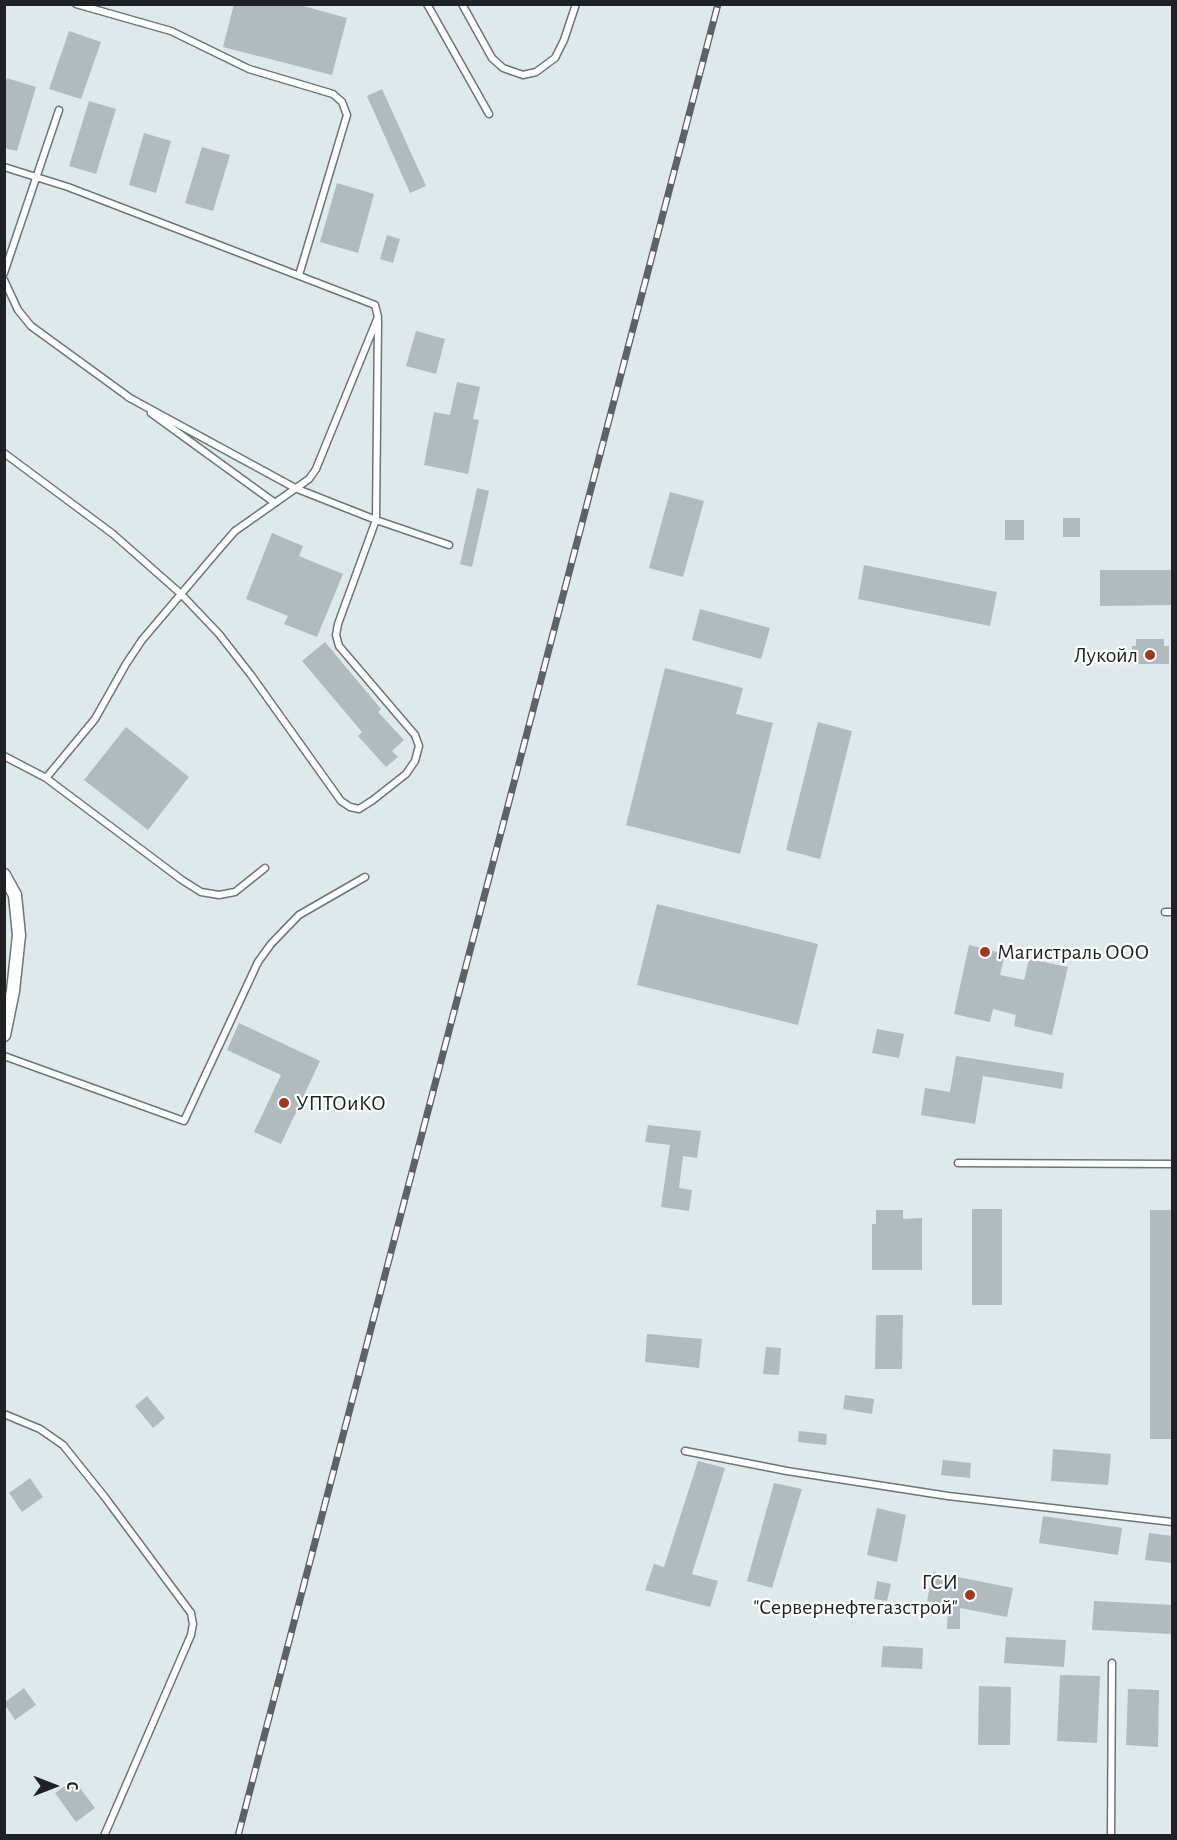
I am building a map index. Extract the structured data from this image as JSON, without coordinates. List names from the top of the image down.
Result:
{
  "places": [
    "Лукойл",
    "Магистраль ООО",
    "УПТОиКО",
    "ГСИ \"Сервернефтегазстрой\""
  ],
  "north": "right"
}
